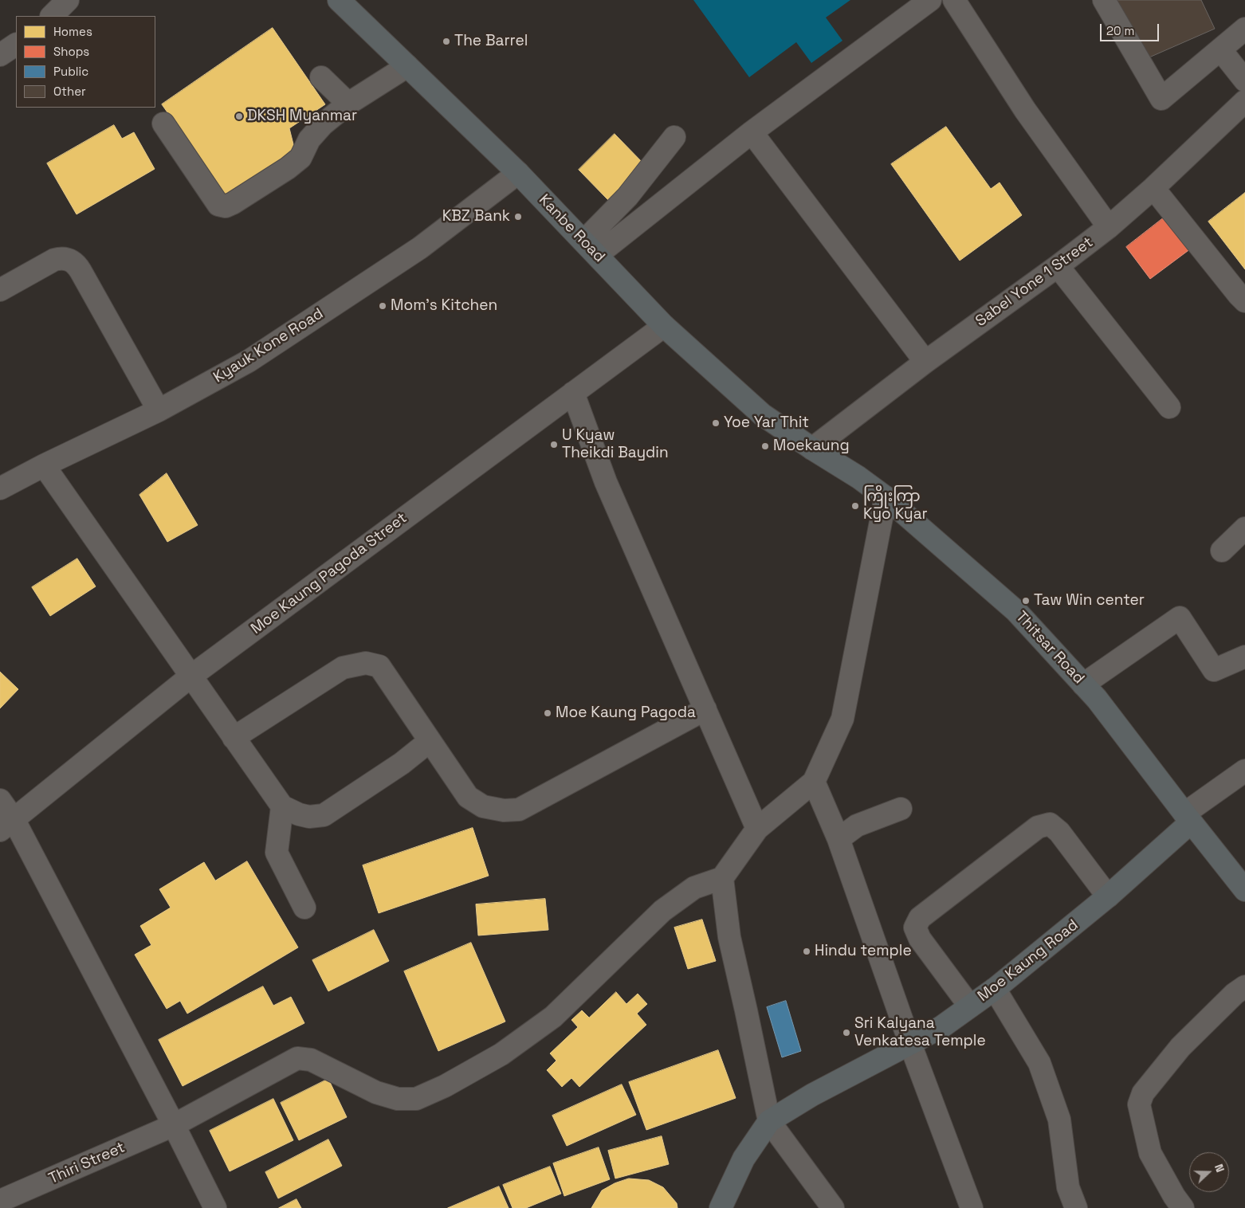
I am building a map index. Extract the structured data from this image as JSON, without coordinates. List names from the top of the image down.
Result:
{
  "streets": {
    "main road": ["Kanbe Road", "Thitsar Road", "Moe Kaung Road"],
    "street": [
      "Sabel Yone 1 Street",
      "Kyauk Kone Road",
      "Moe Kaung Pagoda Street",
      "Thiri Street"
    ]
  },
  "crossings": [
    ["Kanbe Road", "Sabel Yone 1 Street"],
    ["Kanbe Road", "Kyauk Kone Road"],
    ["Kanbe Road", "Moe Kaung Pagoda Street"],
    ["Kanbe Road", "Thitsar Road"],
    ["Sabel Yone 1 Street", "Thitsar Road"],
    ["Thitsar Road", "Moe Kaung Road"]
  ],
  "places": [
    "The Barrel",
    "DKSH Myanmar",
    "KBZ Bank",
    "Mom's Kitchen",
    "Yoe Yar Thit",
    "U Kyaw Theikdi Baydin",
    "Moekaung",
    "ကြိုးကြာ Kyo Kyar",
    "Taw Win center",
    "Moe Kaung Pagoda",
    "Hindu temple",
    "Sri Kalyana Venkatesa Temple"
  ],
  "legend": [
    "Homes",
    "Shops",
    "Public",
    "Other"
  ],
  "scale_bar": "20 m",
  "north": "right"
}
